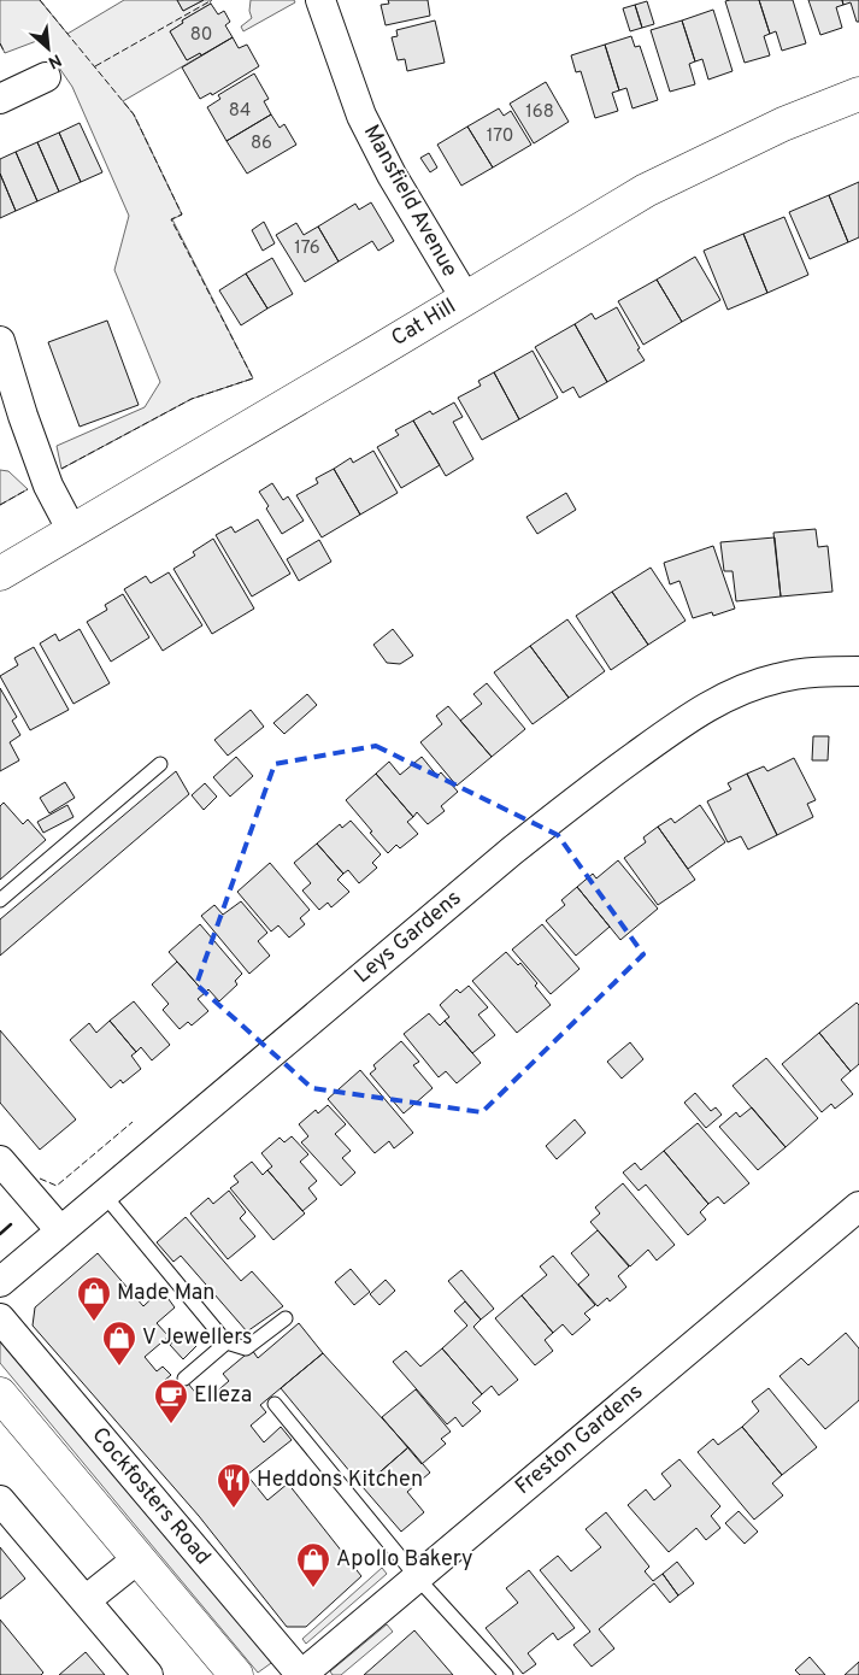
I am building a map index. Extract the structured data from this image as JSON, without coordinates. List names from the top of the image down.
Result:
{
  "streets": {
    "main road": ["Cat Hill"],
    "street": [
      "Mansfield Avenue",
      "Leys Gardens",
      "Freston Gardens",
      "Cockfosters Road"
    ]
  },
  "crossings": [
    ["Mansfield Avenue", "Cat Hill"],
    ["Freston Gardens", "Cockfosters Road"]
  ],
  "places": {
    "shop": ["Made Man", "V Jewellers", "Apollo Bakery"],
    "cafe": ["Elleza"],
    "restaurant": ["Heddons Kitchen"]
  },
  "house_numbers": [
    "80",
    "84",
    "168",
    "170",
    "86",
    "176"
  ],
  "north": "bottom right"
}
